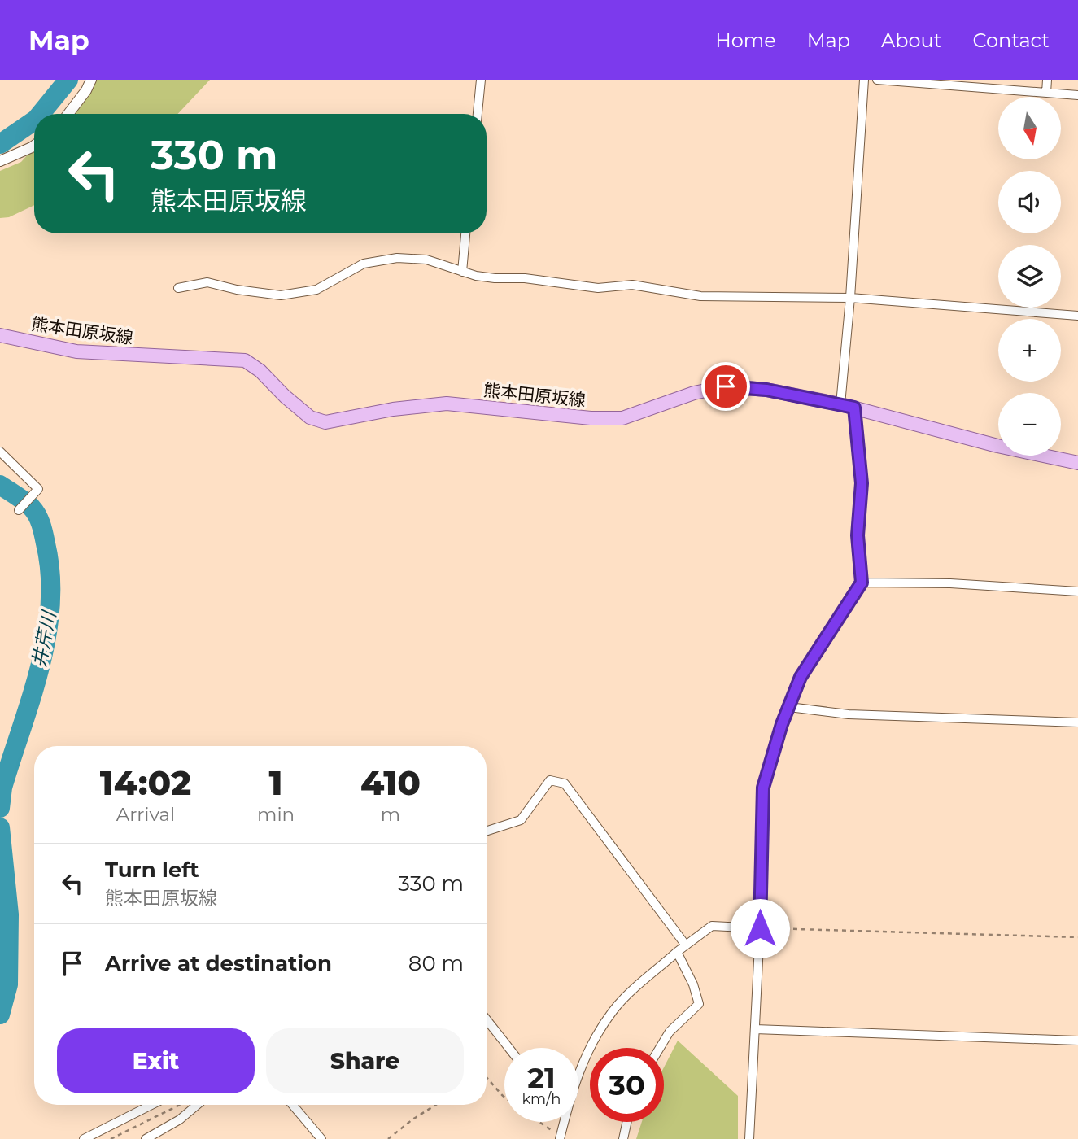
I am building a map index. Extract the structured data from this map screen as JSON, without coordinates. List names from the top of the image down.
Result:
{
  "streets": {
    "main road": ["熊本田原坂線"]
  },
  "water": ["井芹川"],
  "north": "bottom",
  "page": {
    "header": "Map",
    "nav": [
      "Home",
      "Map",
      "About",
      "Contact"
    ],
    "map_buttons": ["+", "−"],
    "turn": ["330 m", "熊本田原坂線"],
    "eta": [
      "14:02",
      "Arrival",
      "1",
      "min",
      "410",
      "m"
    ],
    "list": [
      {
        "name": "Turn left",
        "note": "熊本田原坂線",
        "value": "330 m"
      },
      {
        "name": "Arrive at destination",
        "value": "80 m"
      }
    ],
    "buttons": ["Exit", "Share"],
    "speed": "21 km/h",
    "limit": "30"
  }
}
